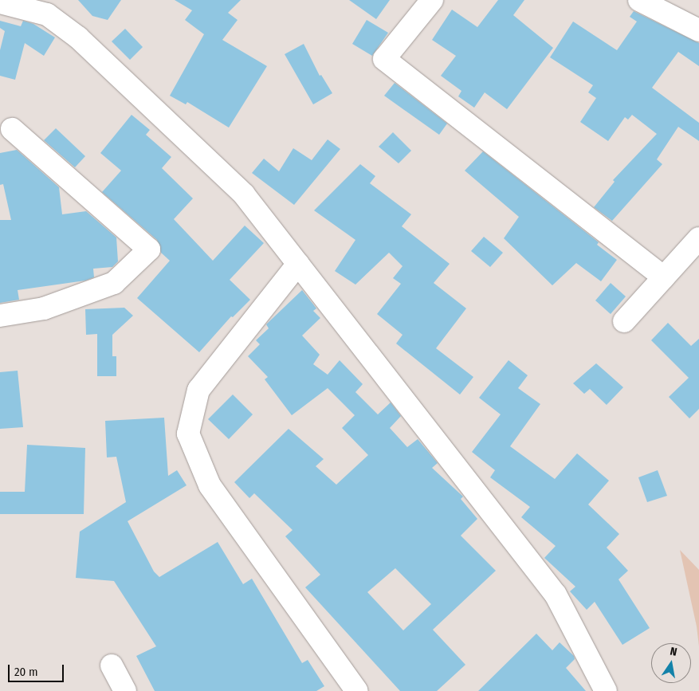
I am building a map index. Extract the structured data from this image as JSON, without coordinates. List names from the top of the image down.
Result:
{
  "scale_bar": "20 m",
  "north": "top"
}
